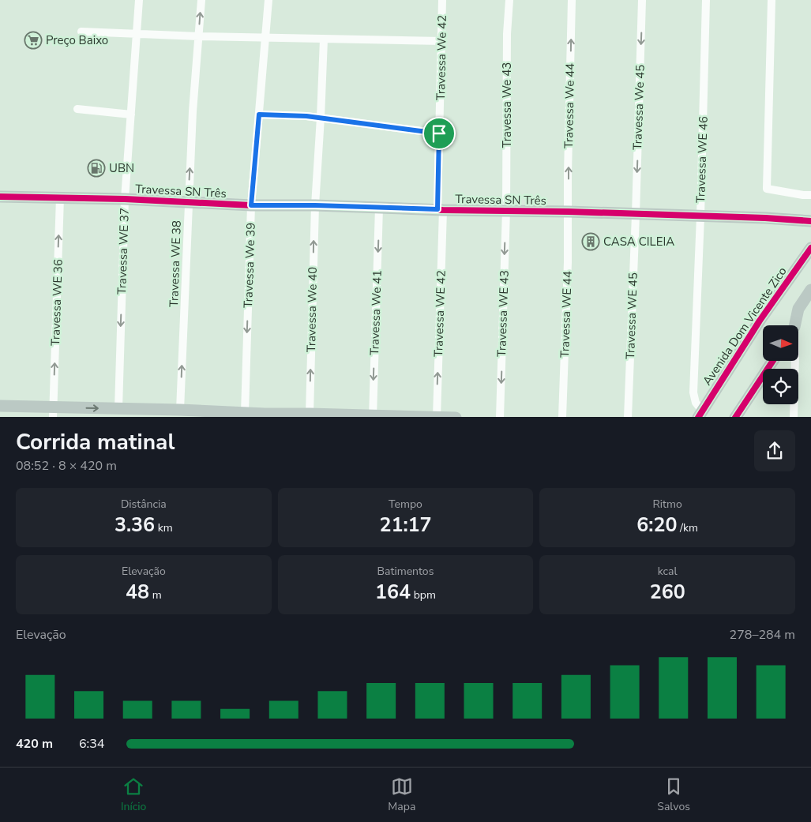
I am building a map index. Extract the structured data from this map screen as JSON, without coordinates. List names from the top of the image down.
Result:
{
  "streets": {
    "main road": ["Travessa SN Três", "Avenida Dom Vicente Zico"],
    "street": [
      "Travessa We 42",
      "Travessa We 43",
      "Travessa We 44",
      "Travessa We 45",
      "Travessa WE 46",
      "Travessa WE 37",
      "Travessa WE 38",
      "Travessa We 39",
      "Travessa WE 36",
      "Travessa We 40",
      "Travessa We 41",
      "Travessa WE 42",
      "Travessa WE 43",
      "Travessa WE 44",
      "Travessa WE 45"
    ]
  },
  "crossings": [
    ["Travessa We 42", "Travessa SN Três"],
    ["Travessa We 42", "Travessa WE 42"],
    ["Travessa We 43", "Travessa SN Três"],
    ["Travessa We 43", "Travessa WE 43"],
    ["Travessa We 44", "Travessa SN Três"],
    ["Travessa We 44", "Travessa WE 44"],
    ["Travessa We 45", "Travessa SN Três"],
    ["Travessa We 45", "Travessa WE 45"],
    ["Travessa WE 46", "Travessa SN Três"],
    ["Travessa WE 46", "Avenida Dom Vicente Zico"],
    ["Travessa SN Três", "Travessa WE 37"],
    ["Travessa SN Três", "Travessa WE 38"],
    ["Travessa SN Três", "Travessa We 39"],
    ["Travessa SN Três", "Travessa WE 36"],
    ["Travessa SN Três", "Travessa We 40"],
    ["Travessa SN Três", "Travessa We 41"],
    ["Travessa SN Três", "Travessa WE 42"],
    ["Travessa SN Três", "Travessa WE 43"],
    ["Travessa SN Três", "Travessa WE 44"],
    ["Travessa SN Três", "Travessa WE 45"]
  ],
  "one_way": [
    "Travessa We 44",
    "Travessa We 45",
    "Travessa WE 37",
    "Travessa WE 38",
    "Travessa We 39",
    "Travessa WE 36",
    "Travessa We 40",
    "Travessa We 41",
    "Travessa WE 42",
    "Travessa WE 43"
  ],
  "places": {
    "supermarket": ["Preço Baixo"],
    "fuel station": ["UBN"],
    "building": ["CASA CILEIA"]
  },
  "north": "right",
  "page": {
    "heading": ["Corrida matinal", "08:52 · 8 × 420 m"],
    "stats": [
      ["Distância", "3.36 km"],
      ["Tempo", "21:17"],
      ["Ritmo", "6:20 /km"],
      ["Elevação", "48 m"],
      ["Batimentos", "164 bpm"],
      ["kcal", "260"]
    ],
    "chart": ["Elevação", "278–284 m"],
    "list": [
      {
        "name": "420 m",
        "note": "6:34"
      }
    ],
    "tabs": ["Início", "Mapa", "Salvos"]
  }
}
